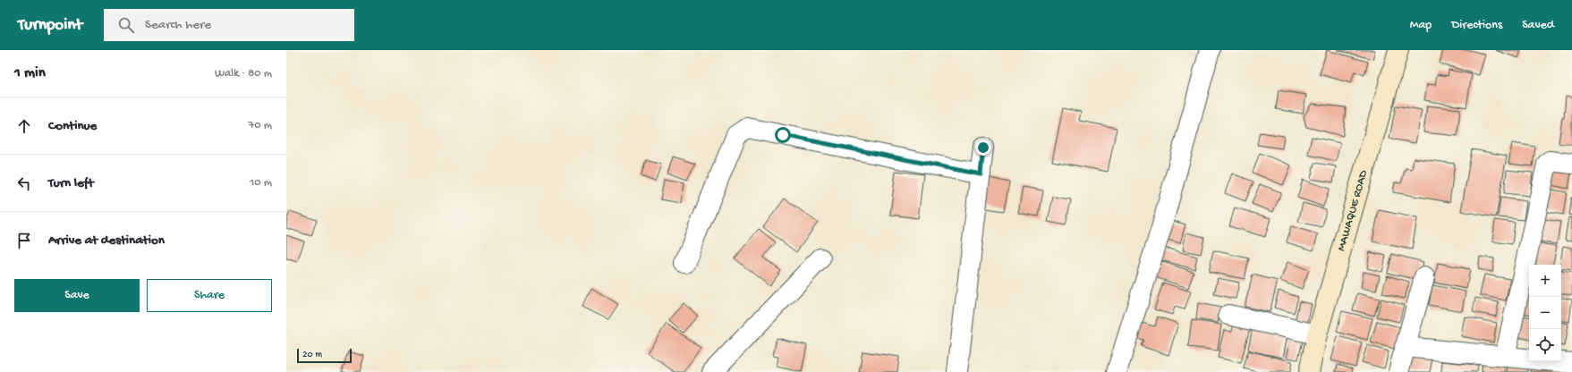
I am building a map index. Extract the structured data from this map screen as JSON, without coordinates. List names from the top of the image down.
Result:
{
  "streets": {
    "main road": ["MAWAQUE ROAD"]
  },
  "scale_bar": "20 m",
  "page": {
    "header": "Turnpoint",
    "search": "Search here",
    "nav": ["Map", "Directions", "Saved"],
    "heading": ["1 min", "Walk · 80 m"],
    "list": [
      ["Continue", "70 m"],
      ["Turn left", "10 m"],
      "Arrive at destination"
    ],
    "map_buttons": ["+", "−"],
    "buttons": ["Save", "Share"],
    "scale": "20 m"
  }
}
